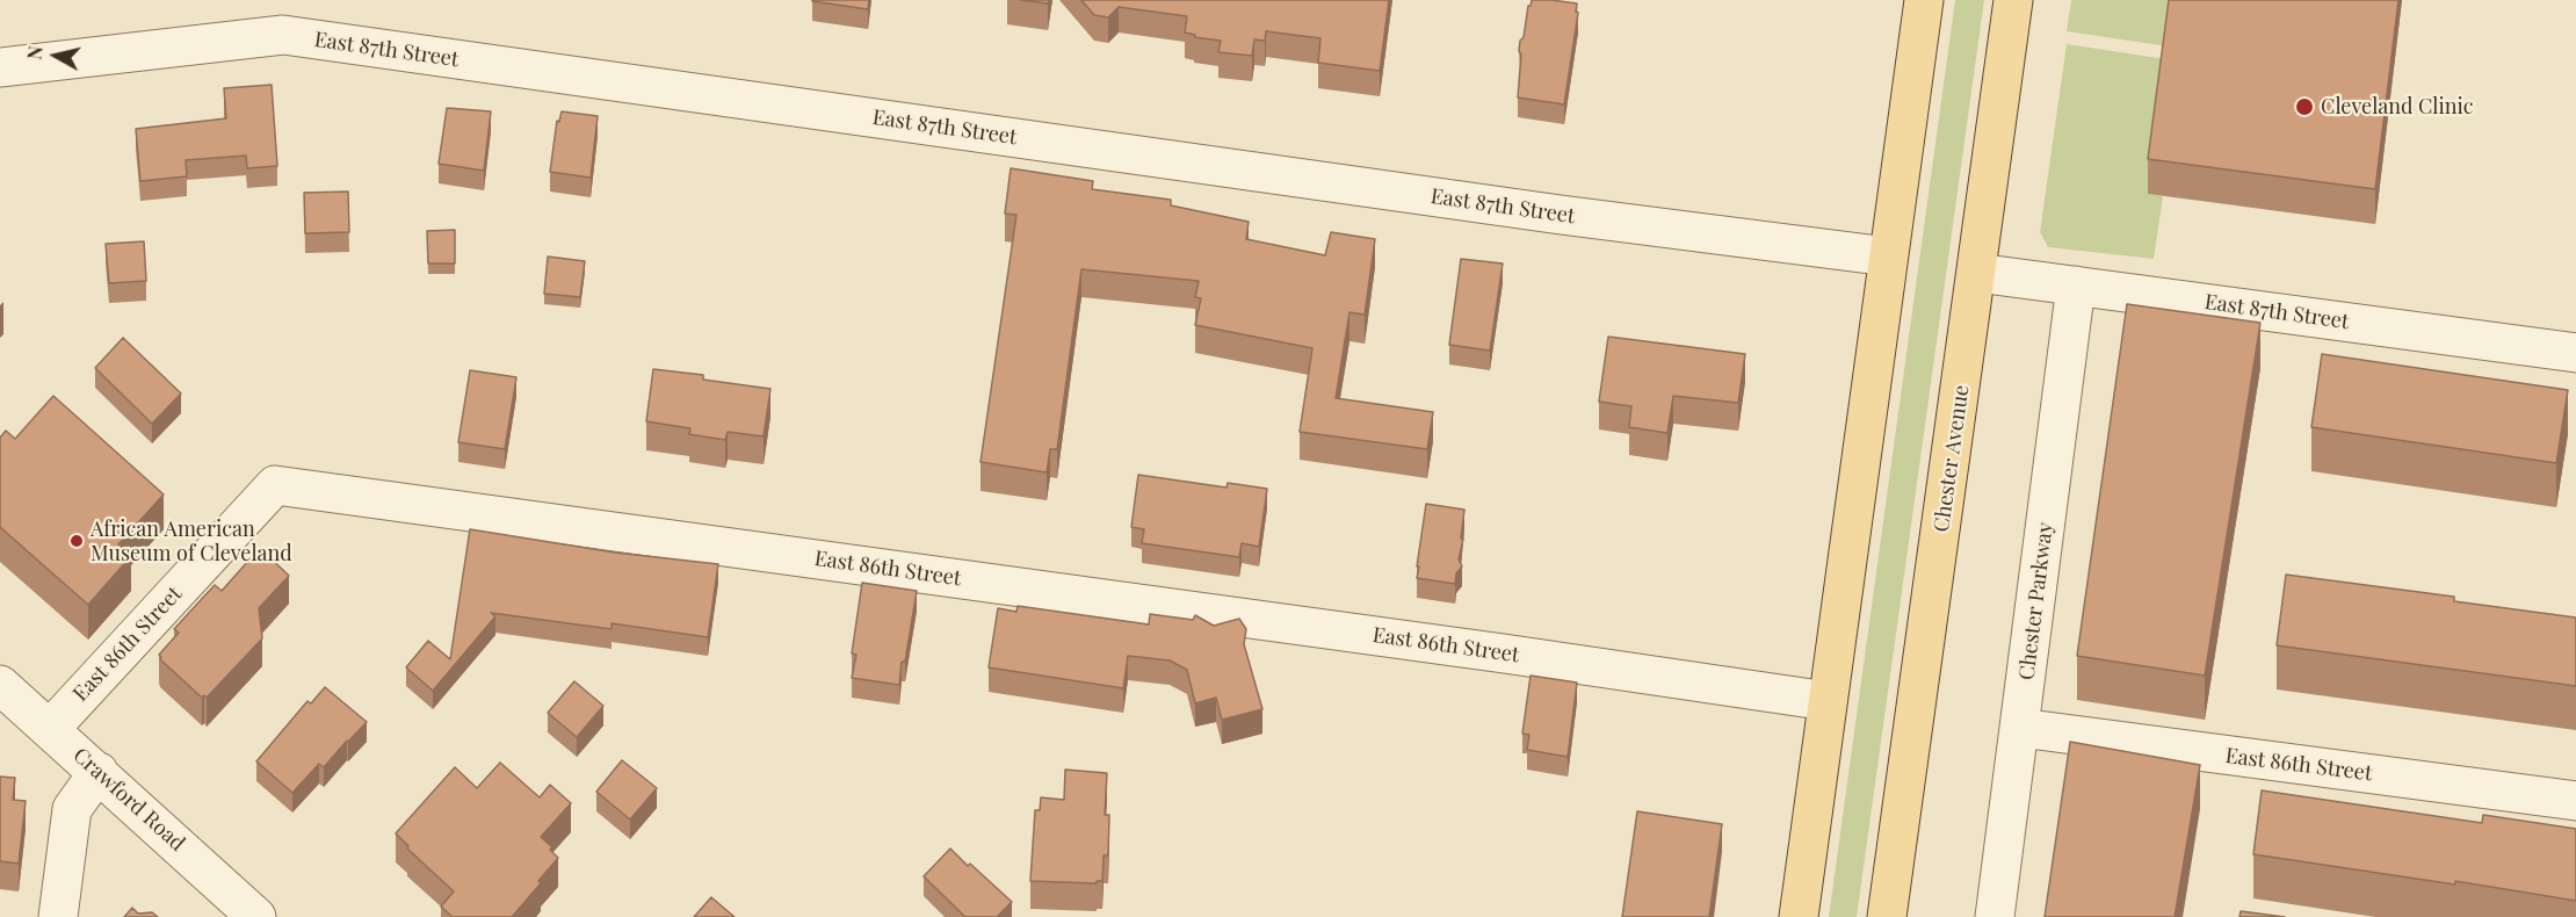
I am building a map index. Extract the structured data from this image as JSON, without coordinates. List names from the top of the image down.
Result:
{
  "streets": {
    "main road": ["Chester Avenue"],
    "street": [
      "East 87th Street",
      "East 86th Street",
      "Chester Parkway",
      "Crawford Road"
    ]
  },
  "crossings": [
    ["East 87th Street", "Chester Avenue"],
    ["East 87th Street", "Chester Parkway"],
    ["East 86th Street", "Chester Parkway"],
    ["East 86th Street", "Crawford Road"]
  ],
  "places": ["Cleveland Clinic", "African American Museum of Cleveland"],
  "north": "left"
}
